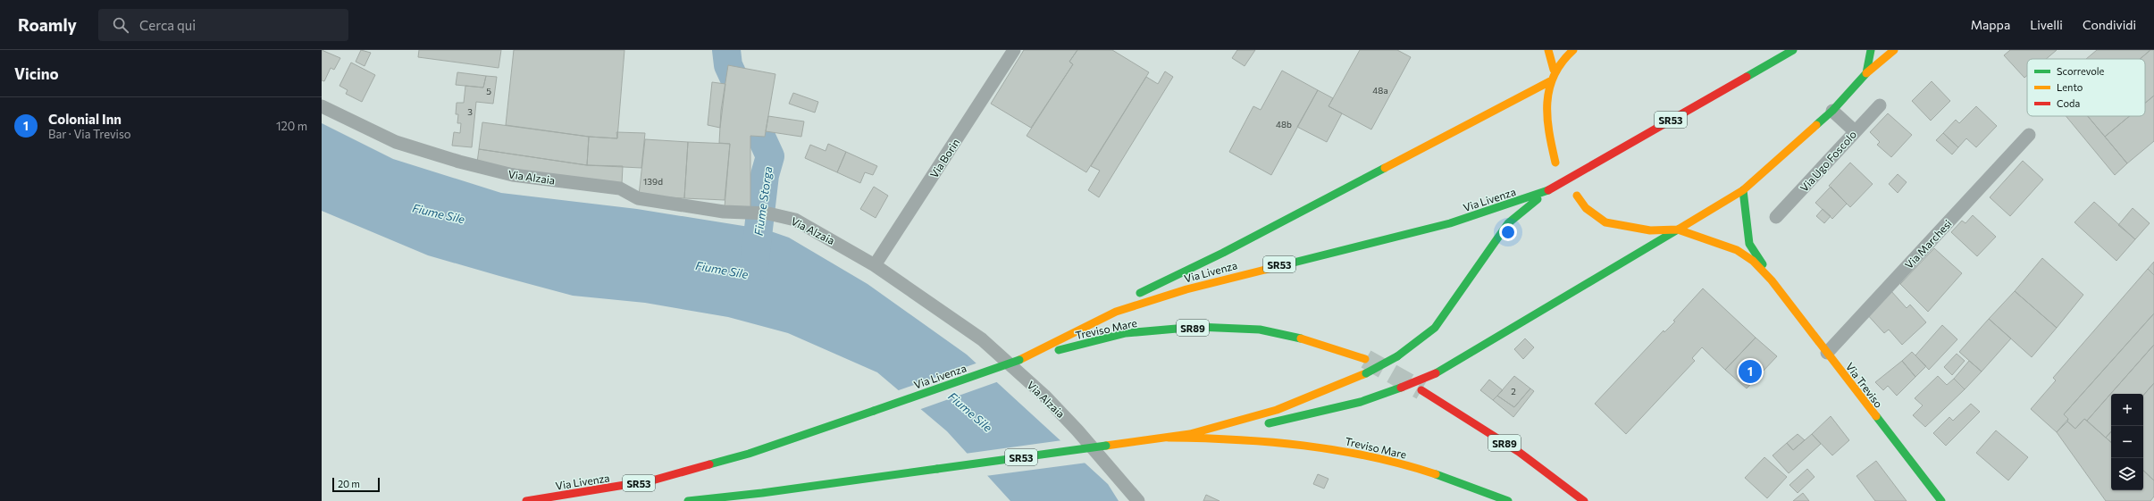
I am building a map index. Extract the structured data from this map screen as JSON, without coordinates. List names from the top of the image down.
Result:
{
  "streets": {
    "main road": [
      "SR53",
      "Via Livenza",
      "SR89",
      "Treviso Mare",
      "Via Treviso"
    ],
    "street": [
      "Via Borin",
      "Via Ugo Foscolo",
      "Via Alzaia",
      "Via Marchesi"
    ]
  },
  "crossings": [
    ["SR53", "Via Livenza"],
    ["Via Borin", "Via Alzaia"],
    ["Via Livenza", "Treviso Mare"],
    ["Via Marchesi", "Via Treviso"]
  ],
  "water": ["Fiume Storga", "Fiume Sile"],
  "house_numbers": [
    "48a",
    "5",
    "3",
    "48b",
    "139d",
    "2"
  ],
  "legend": ["Scorrevole", "Lento", "Coda"],
  "scale_bar": "20 m",
  "page": {
    "header": "Roamly",
    "search": "Cerca qui",
    "nav": ["Mappa", "Livelli", "Condividi"],
    "heading": "Vicino",
    "list": [
      {
        "mark": "1",
        "name": "Colonial Inn",
        "note": "Bar · Via Treviso",
        "value": "120 m"
      }
    ],
    "pins": "1",
    "map_buttons": ["+", "−"],
    "scale": "20 m"
  }
}
